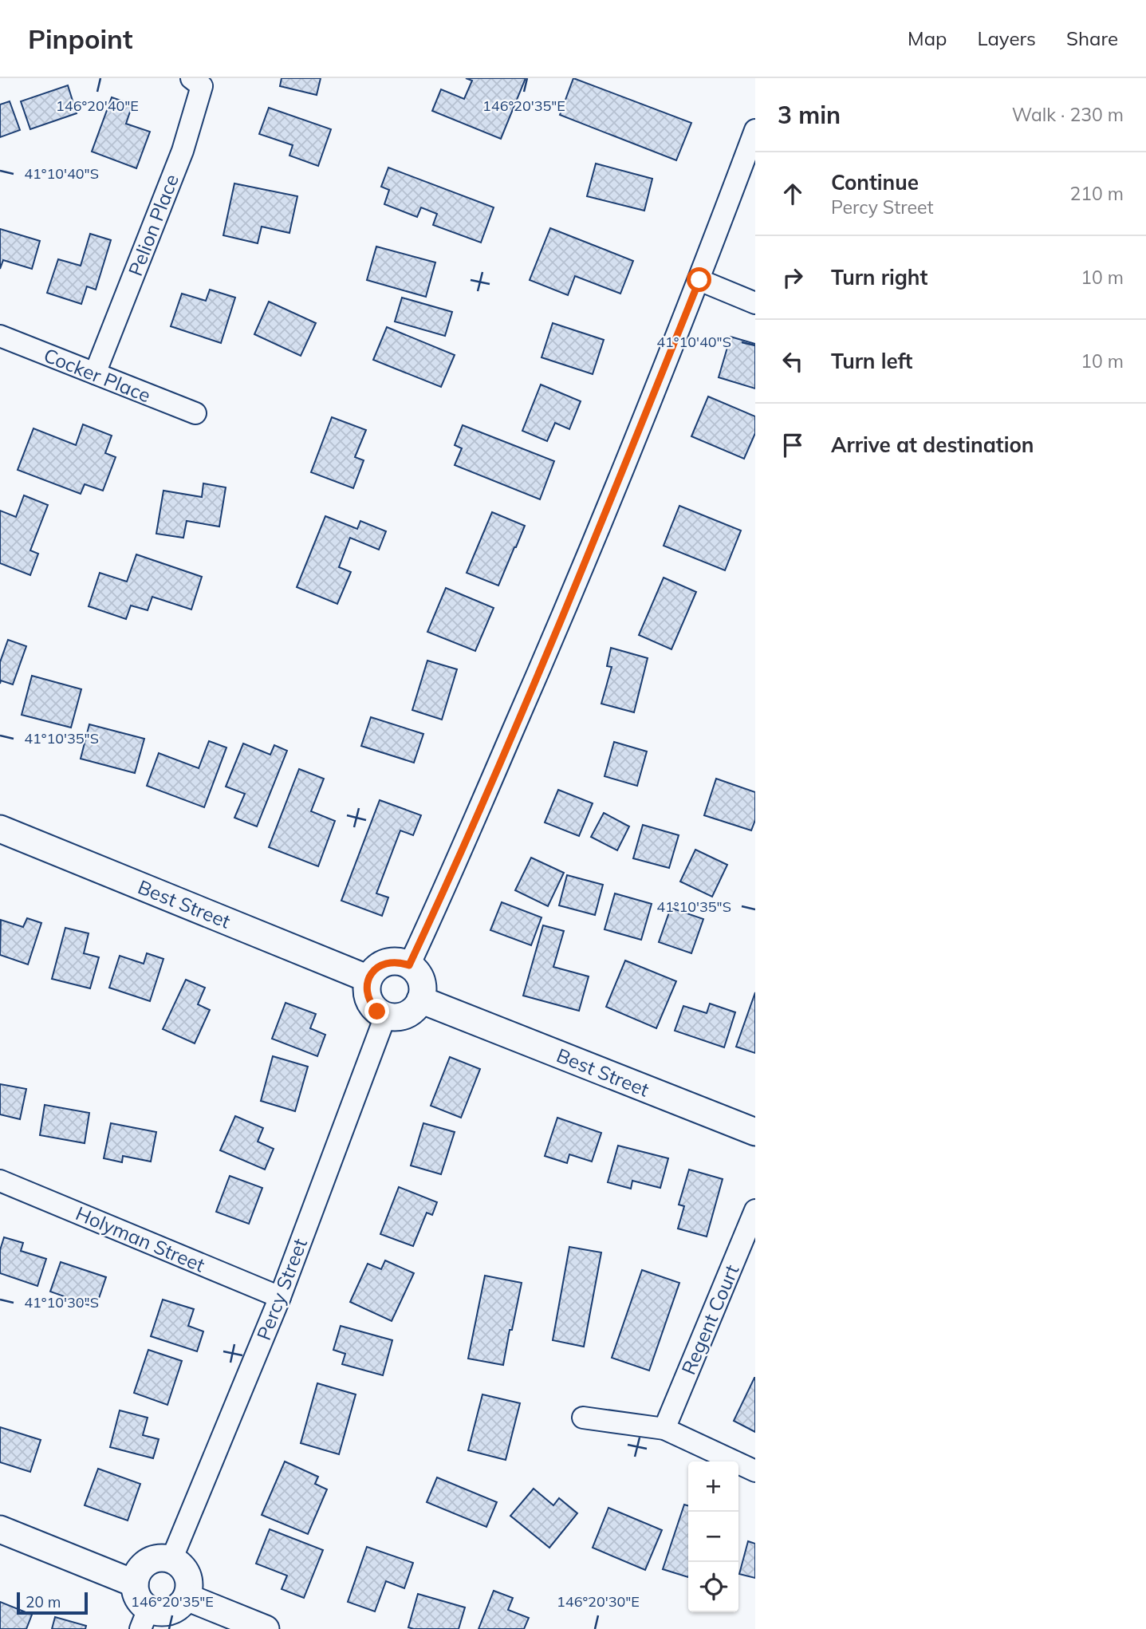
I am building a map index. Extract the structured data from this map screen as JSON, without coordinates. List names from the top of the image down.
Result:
{
  "streets": {
    "street": [
      "Pelion Place",
      "Cocker Place",
      "Best Street",
      "Holyman Street",
      "Percy Street",
      "Regent Court"
    ]
  },
  "crossings": [
    ["Pelion Place", "Cocker Place"],
    ["Best Street", "Percy Street"],
    ["Holyman Street", "Percy Street"]
  ],
  "scale_bar": "20 m",
  "page": {
    "header": "Pinpoint",
    "nav": ["Map", "Layers", "Share"],
    "heading": ["3 min", "Walk · 230 m"],
    "list": [
      ["Continue", "Percy Street", "210 m"],
      ["Turn right", "10 m"],
      ["Turn left", "10 m"],
      "Arrive at destination"
    ],
    "map_buttons": ["+", "−"],
    "scale": "20 m"
  },
  "coordinates": [
    "146°20'35\"E",
    "146°20'40\"E",
    "41°10'40\"S",
    "41°10'35\"S",
    "41°10'30\"S",
    "146°20'30\"E"
  ]
}
